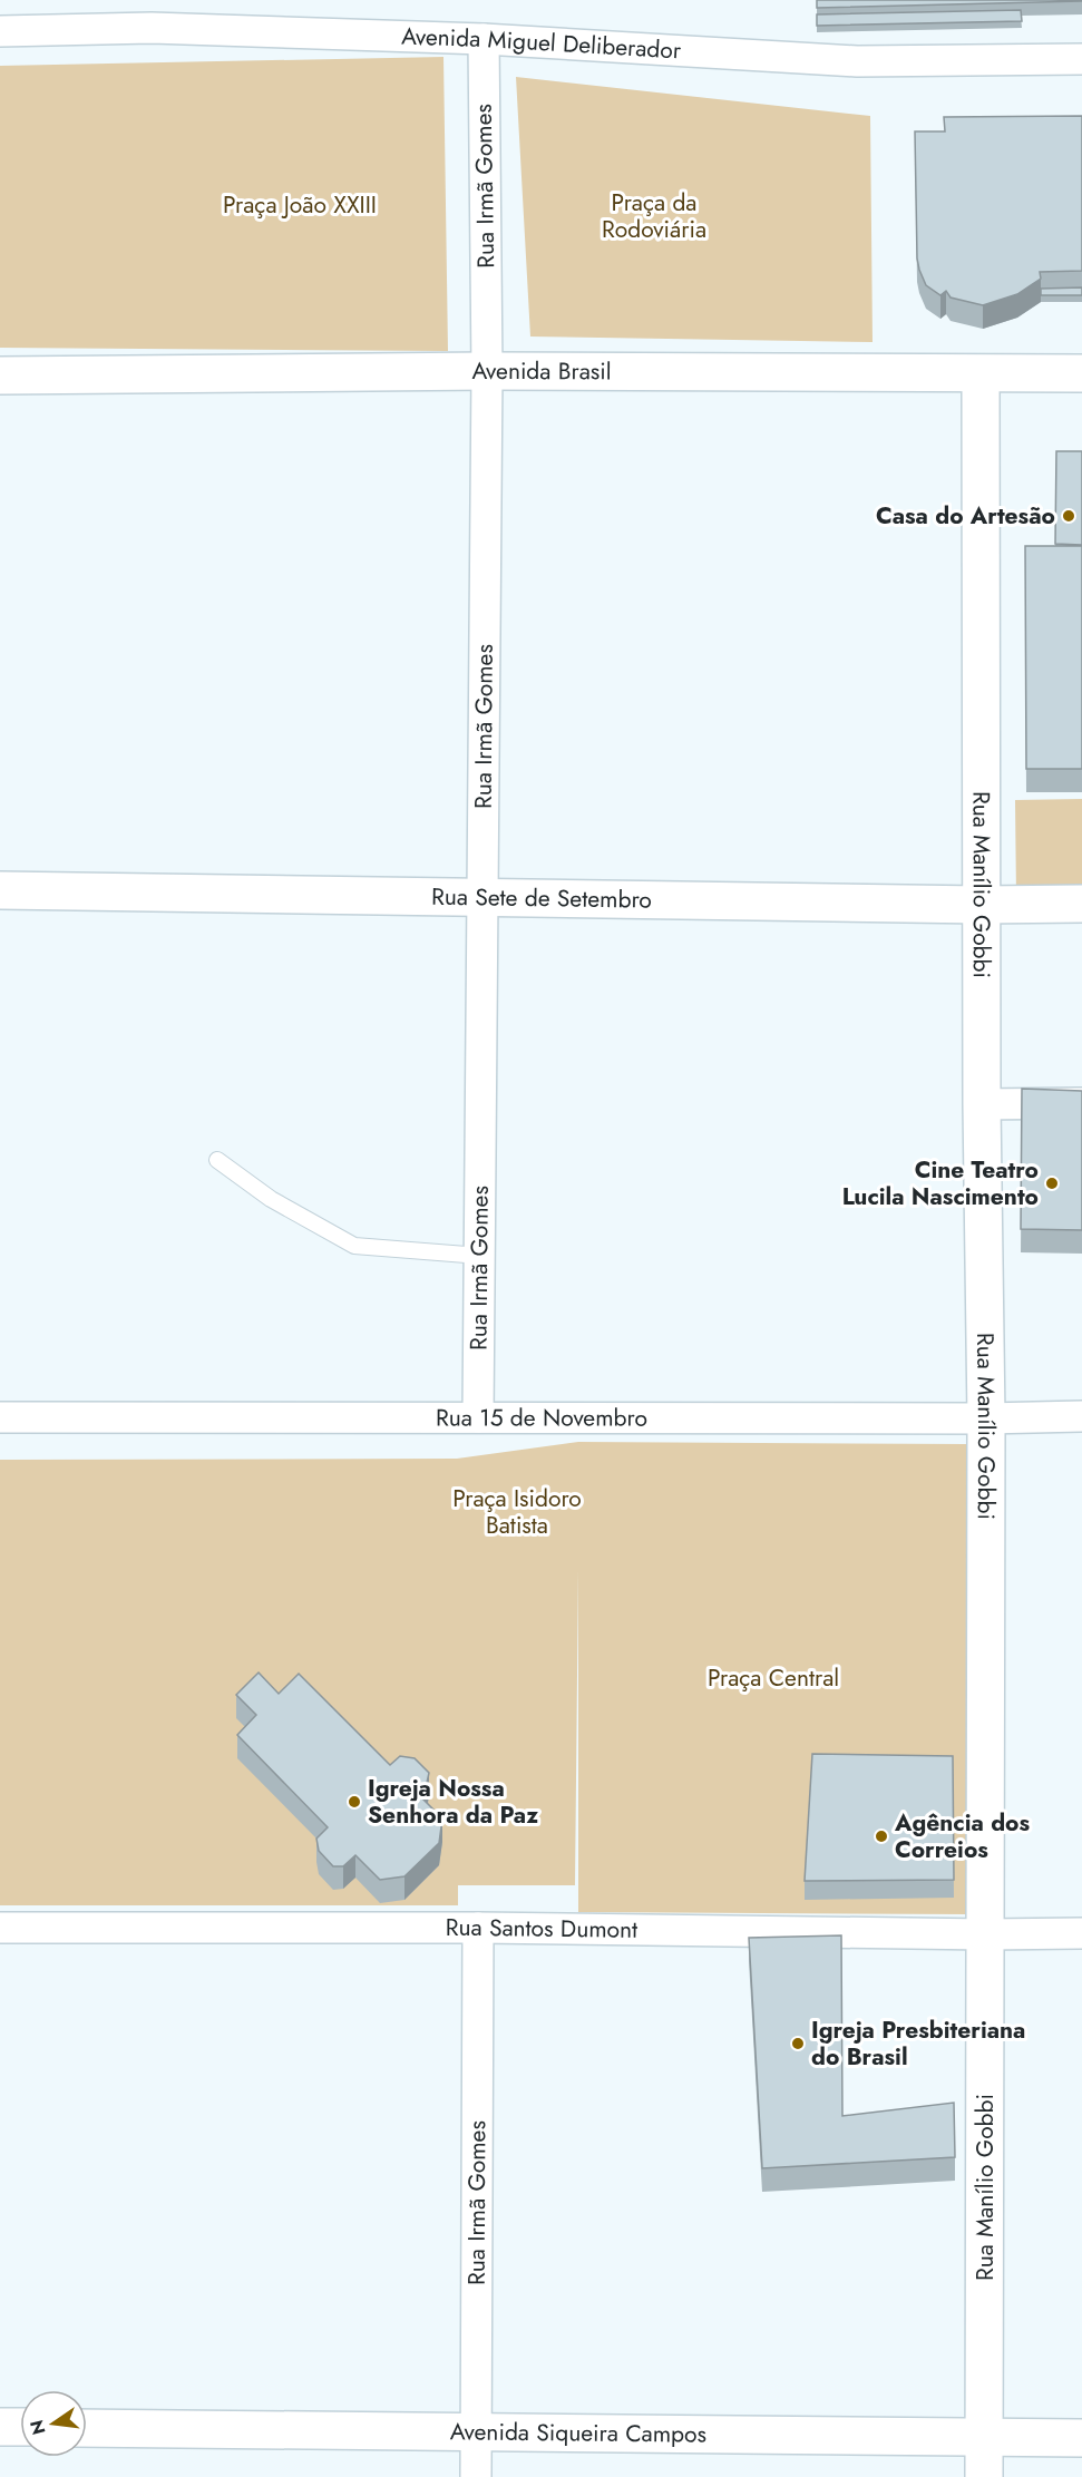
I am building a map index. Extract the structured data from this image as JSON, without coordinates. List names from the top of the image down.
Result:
{
  "streets": {
    "street": [
      "Avenida Miguel Deliberador",
      "Rua Irmã Gomes",
      "Avenida Brasil",
      "Rua Manílio Gobbi",
      "Rua Sete de Setembro",
      "Rua 15 de Novembro",
      "Rua Santos Dumont",
      "Avenida Siqueira Campos"
    ]
  },
  "crossings": [
    ["Avenida Miguel Deliberador", "Rua Irmã Gomes"],
    ["Rua Irmã Gomes", "Avenida Brasil"],
    ["Rua Irmã Gomes", "Rua Sete de Setembro"],
    ["Rua Irmã Gomes", "Rua 15 de Novembro"],
    ["Rua Irmã Gomes", "Rua Santos Dumont"],
    ["Rua Irmã Gomes", "Avenida Siqueira Campos"],
    ["Avenida Brasil", "Rua Manílio Gobbi"],
    ["Rua Manílio Gobbi", "Rua Sete de Setembro"],
    ["Rua Manílio Gobbi", "Rua 15 de Novembro"],
    ["Rua Manílio Gobbi", "Rua Santos Dumont"],
    ["Rua Manílio Gobbi", "Avenida Siqueira Campos"]
  ],
  "parks": [
    "Praça da Rodoviária",
    "Praça João XXIII",
    "Praça Isidoro Batista",
    "Praça Central"
  ],
  "places": [
    "Casa do Artesão",
    "Cine Teatro Lucila Nascimento",
    "Igreja Nossa Senhora da Paz",
    "Agência dos Correios",
    "Igreja Presbiteriana do Brasil"
  ],
  "north": "left"
}
